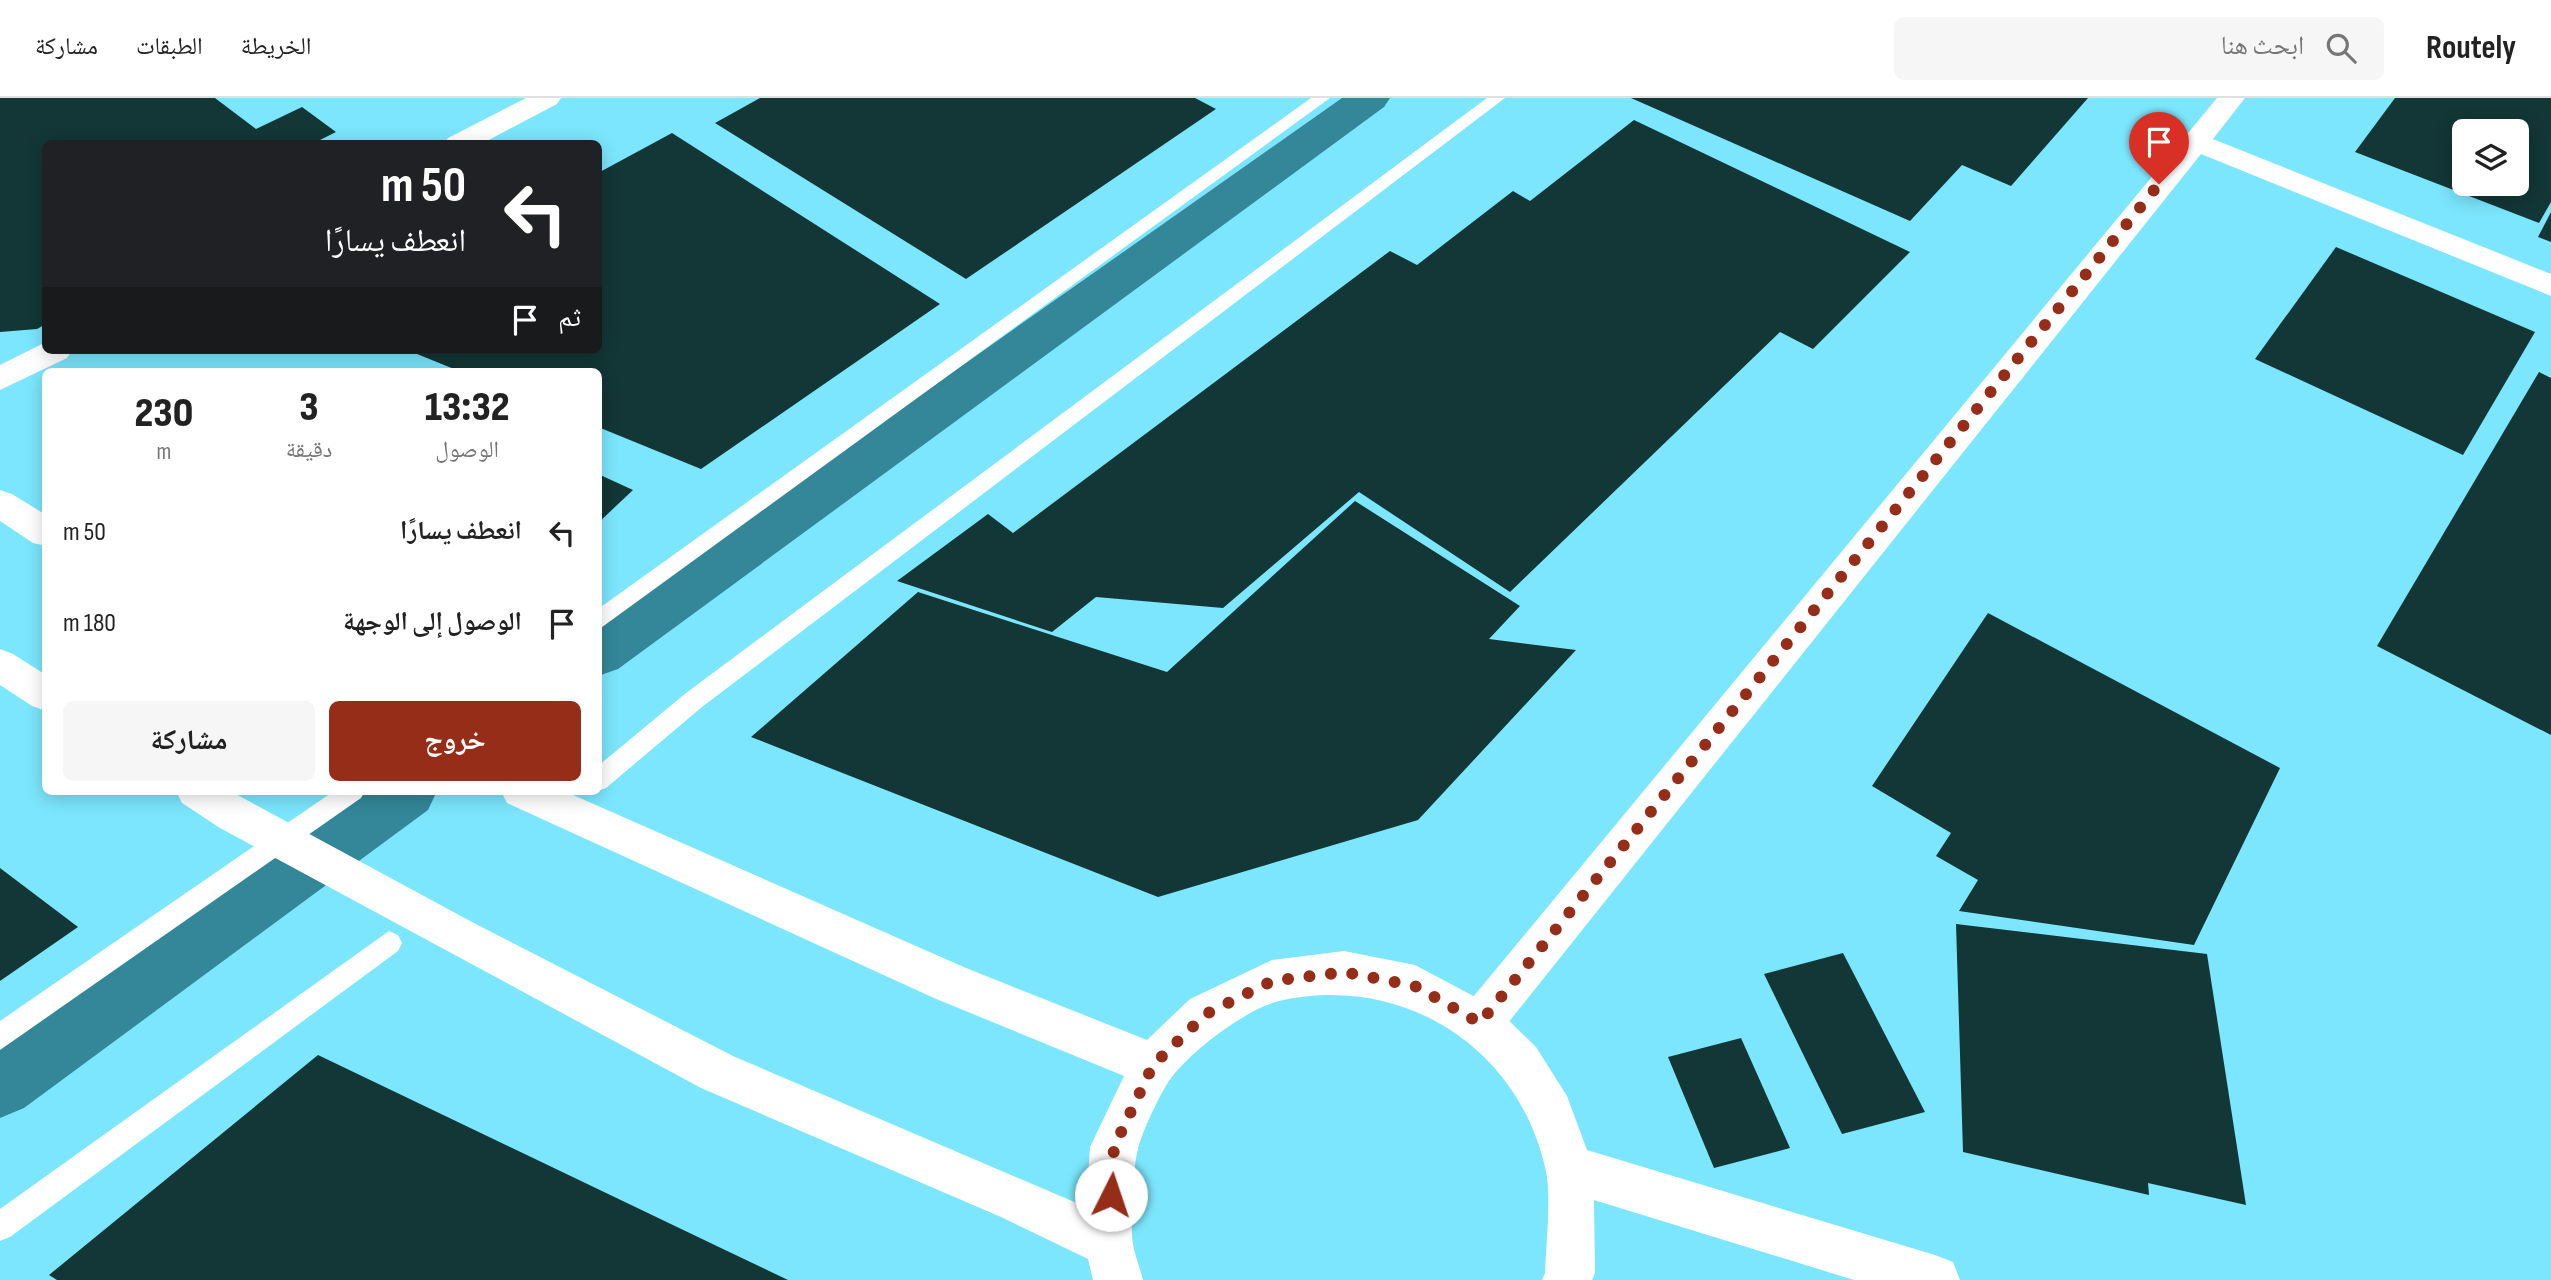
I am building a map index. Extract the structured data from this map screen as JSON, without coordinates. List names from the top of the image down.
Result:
{
  "page": {
    "header": "Routely",
    "search": "ابحث هنا",
    "nav": ["الخريطة", "الطبقات", "مشاركة"],
    "turn": ["50 m", "انعطف يسارًا"],
    "then": "ثم",
    "eta": [
      "13:32",
      "الوصول",
      "3",
      "دقيقة",
      "230",
      "m"
    ],
    "list": [
      {
        "name": "انعطف يسارًا",
        "value": "50 m"
      },
      {
        "name": "الوصول إلى الوجهة",
        "value": "180 m"
      }
    ],
    "buttons": ["خروج", "مشاركة"]
  }
}
